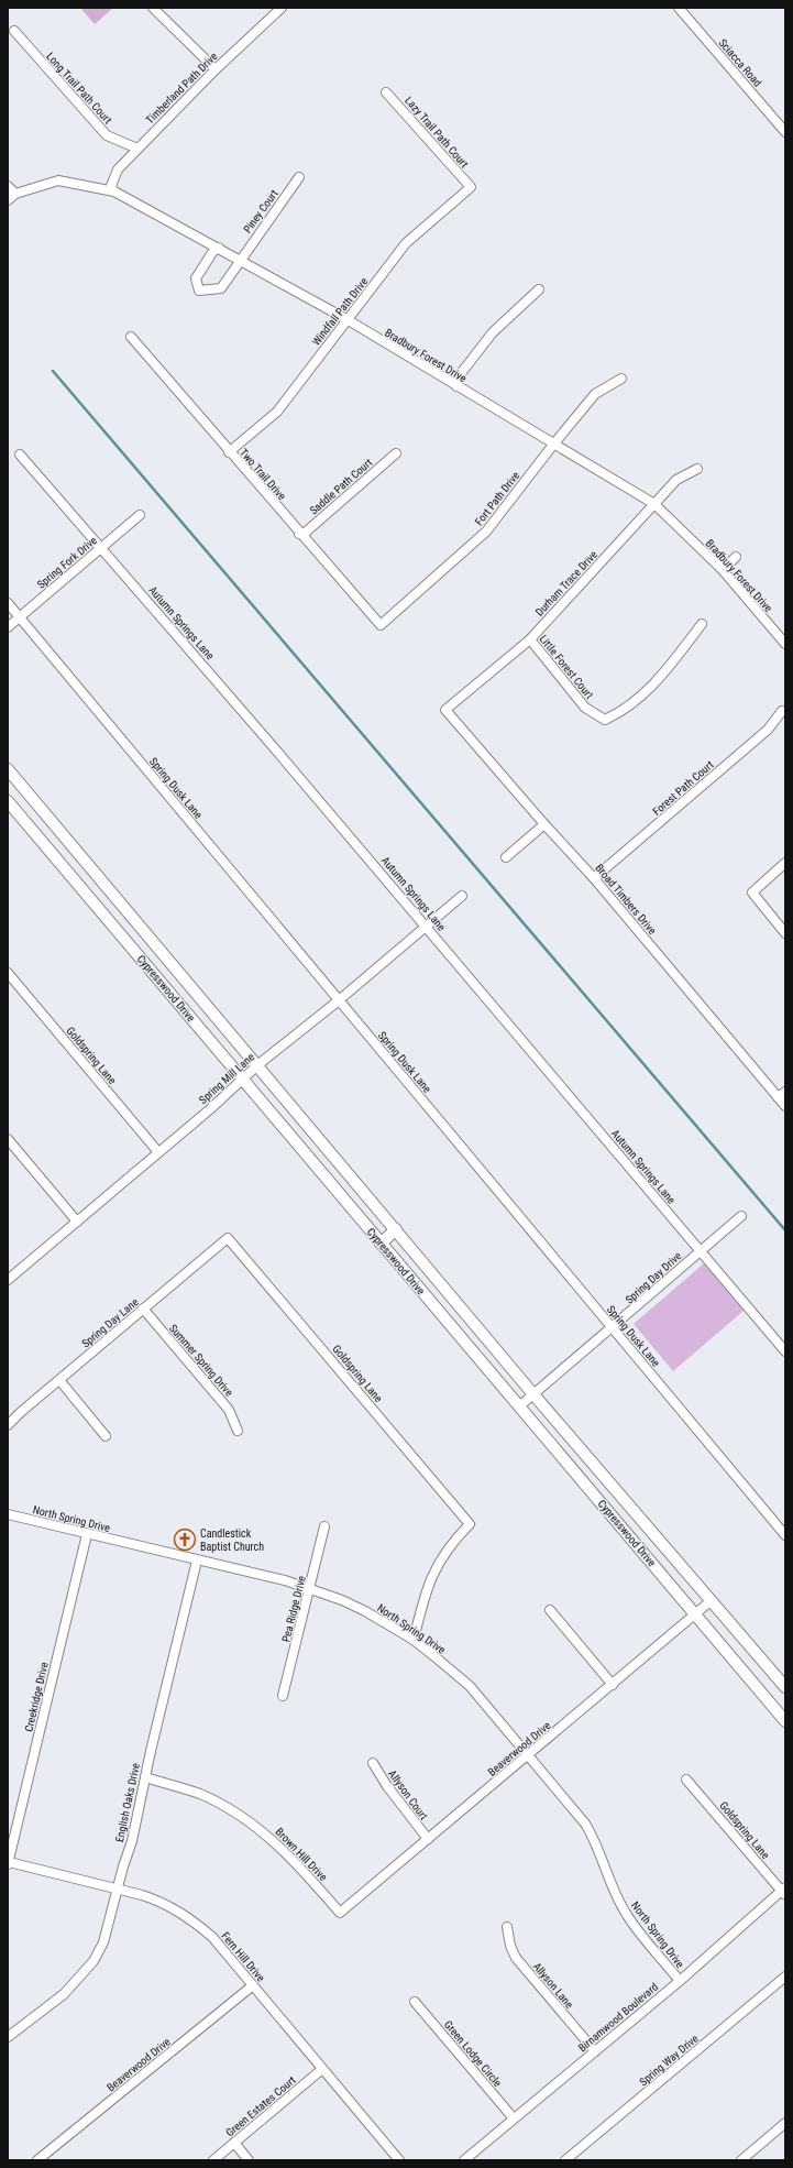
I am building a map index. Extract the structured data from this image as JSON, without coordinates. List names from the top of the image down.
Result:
{
  "streets": {
    "main road": ["Cypresswood Drive"],
    "street": [
      "Sciacca Road",
      "Long Trail Path Court",
      "Timberland Path Drive",
      "Lazy Trail Path Court",
      "Piney Court",
      "Windfall Path Drive",
      "Bradbury Forest Drive",
      "Two Trail Drive",
      "Saddle Path Court",
      "Fort Path Drive",
      "Spring Fork Drive",
      "Durham Trace Drive",
      "Autumn Springs Lane",
      "Little Forest Court",
      "Spring Dusk Lane",
      "Forest Path Court",
      "Broad Timbers Drive",
      "Goldspring Lane",
      "Spring Mill Lane",
      "Spring Day Drive",
      "Spring Day Lane",
      "Summer Spring Drive",
      "North Spring Drive",
      "Pea Ridge Drive",
      "Creekridge Drive",
      "Beaverwood Drive",
      "Allyson Court",
      "English Oaks Drive",
      "Brown Hill Drive",
      "Fern Hill Drive",
      "Allyson Lane",
      "Birnamwood Boulevard",
      "Green Lodge Circle",
      "Spring Way Drive",
      "Green Estates Court"
    ]
  },
  "crossings": [
    ["Long Trail Path Court", "Timberland Path Drive"],
    ["Timberland Path Drive", "Bradbury Forest Drive"],
    ["Lazy Trail Path Court", "Windfall Path Drive"],
    ["Piney Court", "Bradbury Forest Drive"],
    ["Windfall Path Drive", "Bradbury Forest Drive"],
    ["Windfall Path Drive", "Two Trail Drive"],
    ["Bradbury Forest Drive", "Fort Path Drive"],
    ["Bradbury Forest Drive", "Durham Trace Drive"],
    ["Two Trail Drive", "Saddle Path Court"],
    ["Two Trail Drive", "Fort Path Drive"],
    ["Spring Fork Drive", "Autumn Springs Lane"],
    ["Spring Fork Drive", "Spring Dusk Lane"],
    ["Durham Trace Drive", "Little Forest Court"],
    ["Durham Trace Drive", "Broad Timbers Drive"],
    ["Autumn Springs Lane", "Spring Mill Lane"],
    ["Autumn Springs Lane", "Spring Day Drive"],
    ["Spring Dusk Lane", "Spring Mill Lane"],
    ["Spring Dusk Lane", "Spring Day Drive"],
    ["Forest Path Court", "Broad Timbers Drive"],
    ["Cypresswood Drive", "Spring Mill Lane"],
    ["Cypresswood Drive", "Spring Day Drive"],
    ["Cypresswood Drive", "Beaverwood Drive"],
    ["Goldspring Lane", "Spring Mill Lane"],
    ["Goldspring Lane", "Spring Day Lane"],
    ["Goldspring Lane", "North Spring Drive"],
    ["Goldspring Lane", "Birnamwood Boulevard"],
    ["Spring Day Lane", "Summer Spring Drive"],
    ["North Spring Drive", "Pea Ridge Drive"],
    ["North Spring Drive", "Creekridge Drive"],
    ["North Spring Drive", "Beaverwood Drive"],
    ["North Spring Drive", "English Oaks Drive"],
    ["North Spring Drive", "Birnamwood Boulevard"],
    ["Creekridge Drive", "Fern Hill Drive"],
    ["Beaverwood Drive", "Allyson Court"],
    ["Beaverwood Drive", "Brown Hill Drive"],
    ["Beaverwood Drive", "Fern Hill Drive"],
    ["English Oaks Drive", "Brown Hill Drive"],
    ["English Oaks Drive", "Fern Hill Drive"],
    ["Fern Hill Drive", "Green Estates Court"],
    ["Allyson Lane", "Birnamwood Boulevard"],
    ["Birnamwood Boulevard", "Green Lodge Circle"]
  ],
  "places": {
    "church": ["Candlestick Baptist Church"]
  }
}
